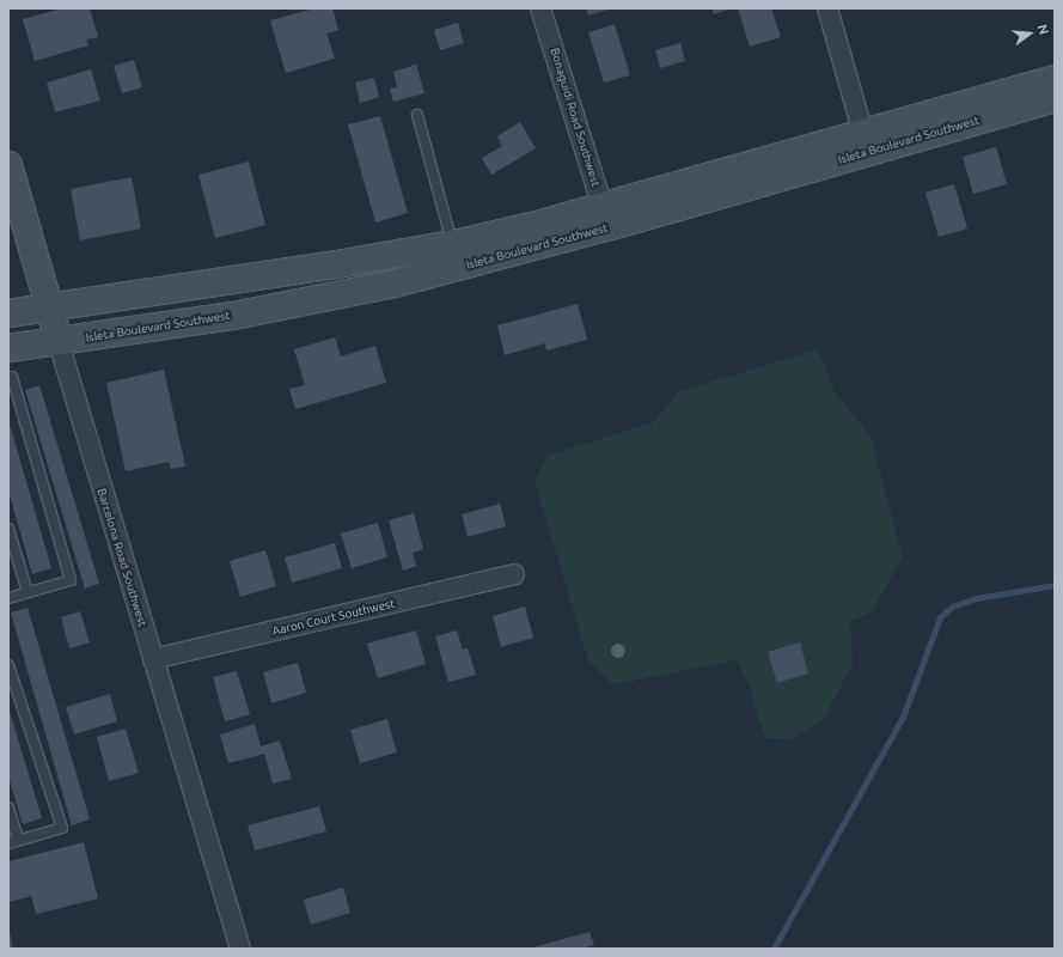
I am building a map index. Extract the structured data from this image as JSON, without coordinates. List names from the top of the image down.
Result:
{
  "streets": {
    "main road": ["Isleta Boulevard Southwest", "Barcelona Road Southwest"],
    "street": ["Bonaguidi Road Southwest", "Aaron Court Southwest"]
  },
  "crossings": [
    ["Bonaguidi Road Southwest", "Isleta Boulevard Southwest"],
    ["Isleta Boulevard Southwest", "Barcelona Road Southwest"],
    ["Barcelona Road Southwest", "Aaron Court Southwest"]
  ],
  "north": "right"
}
